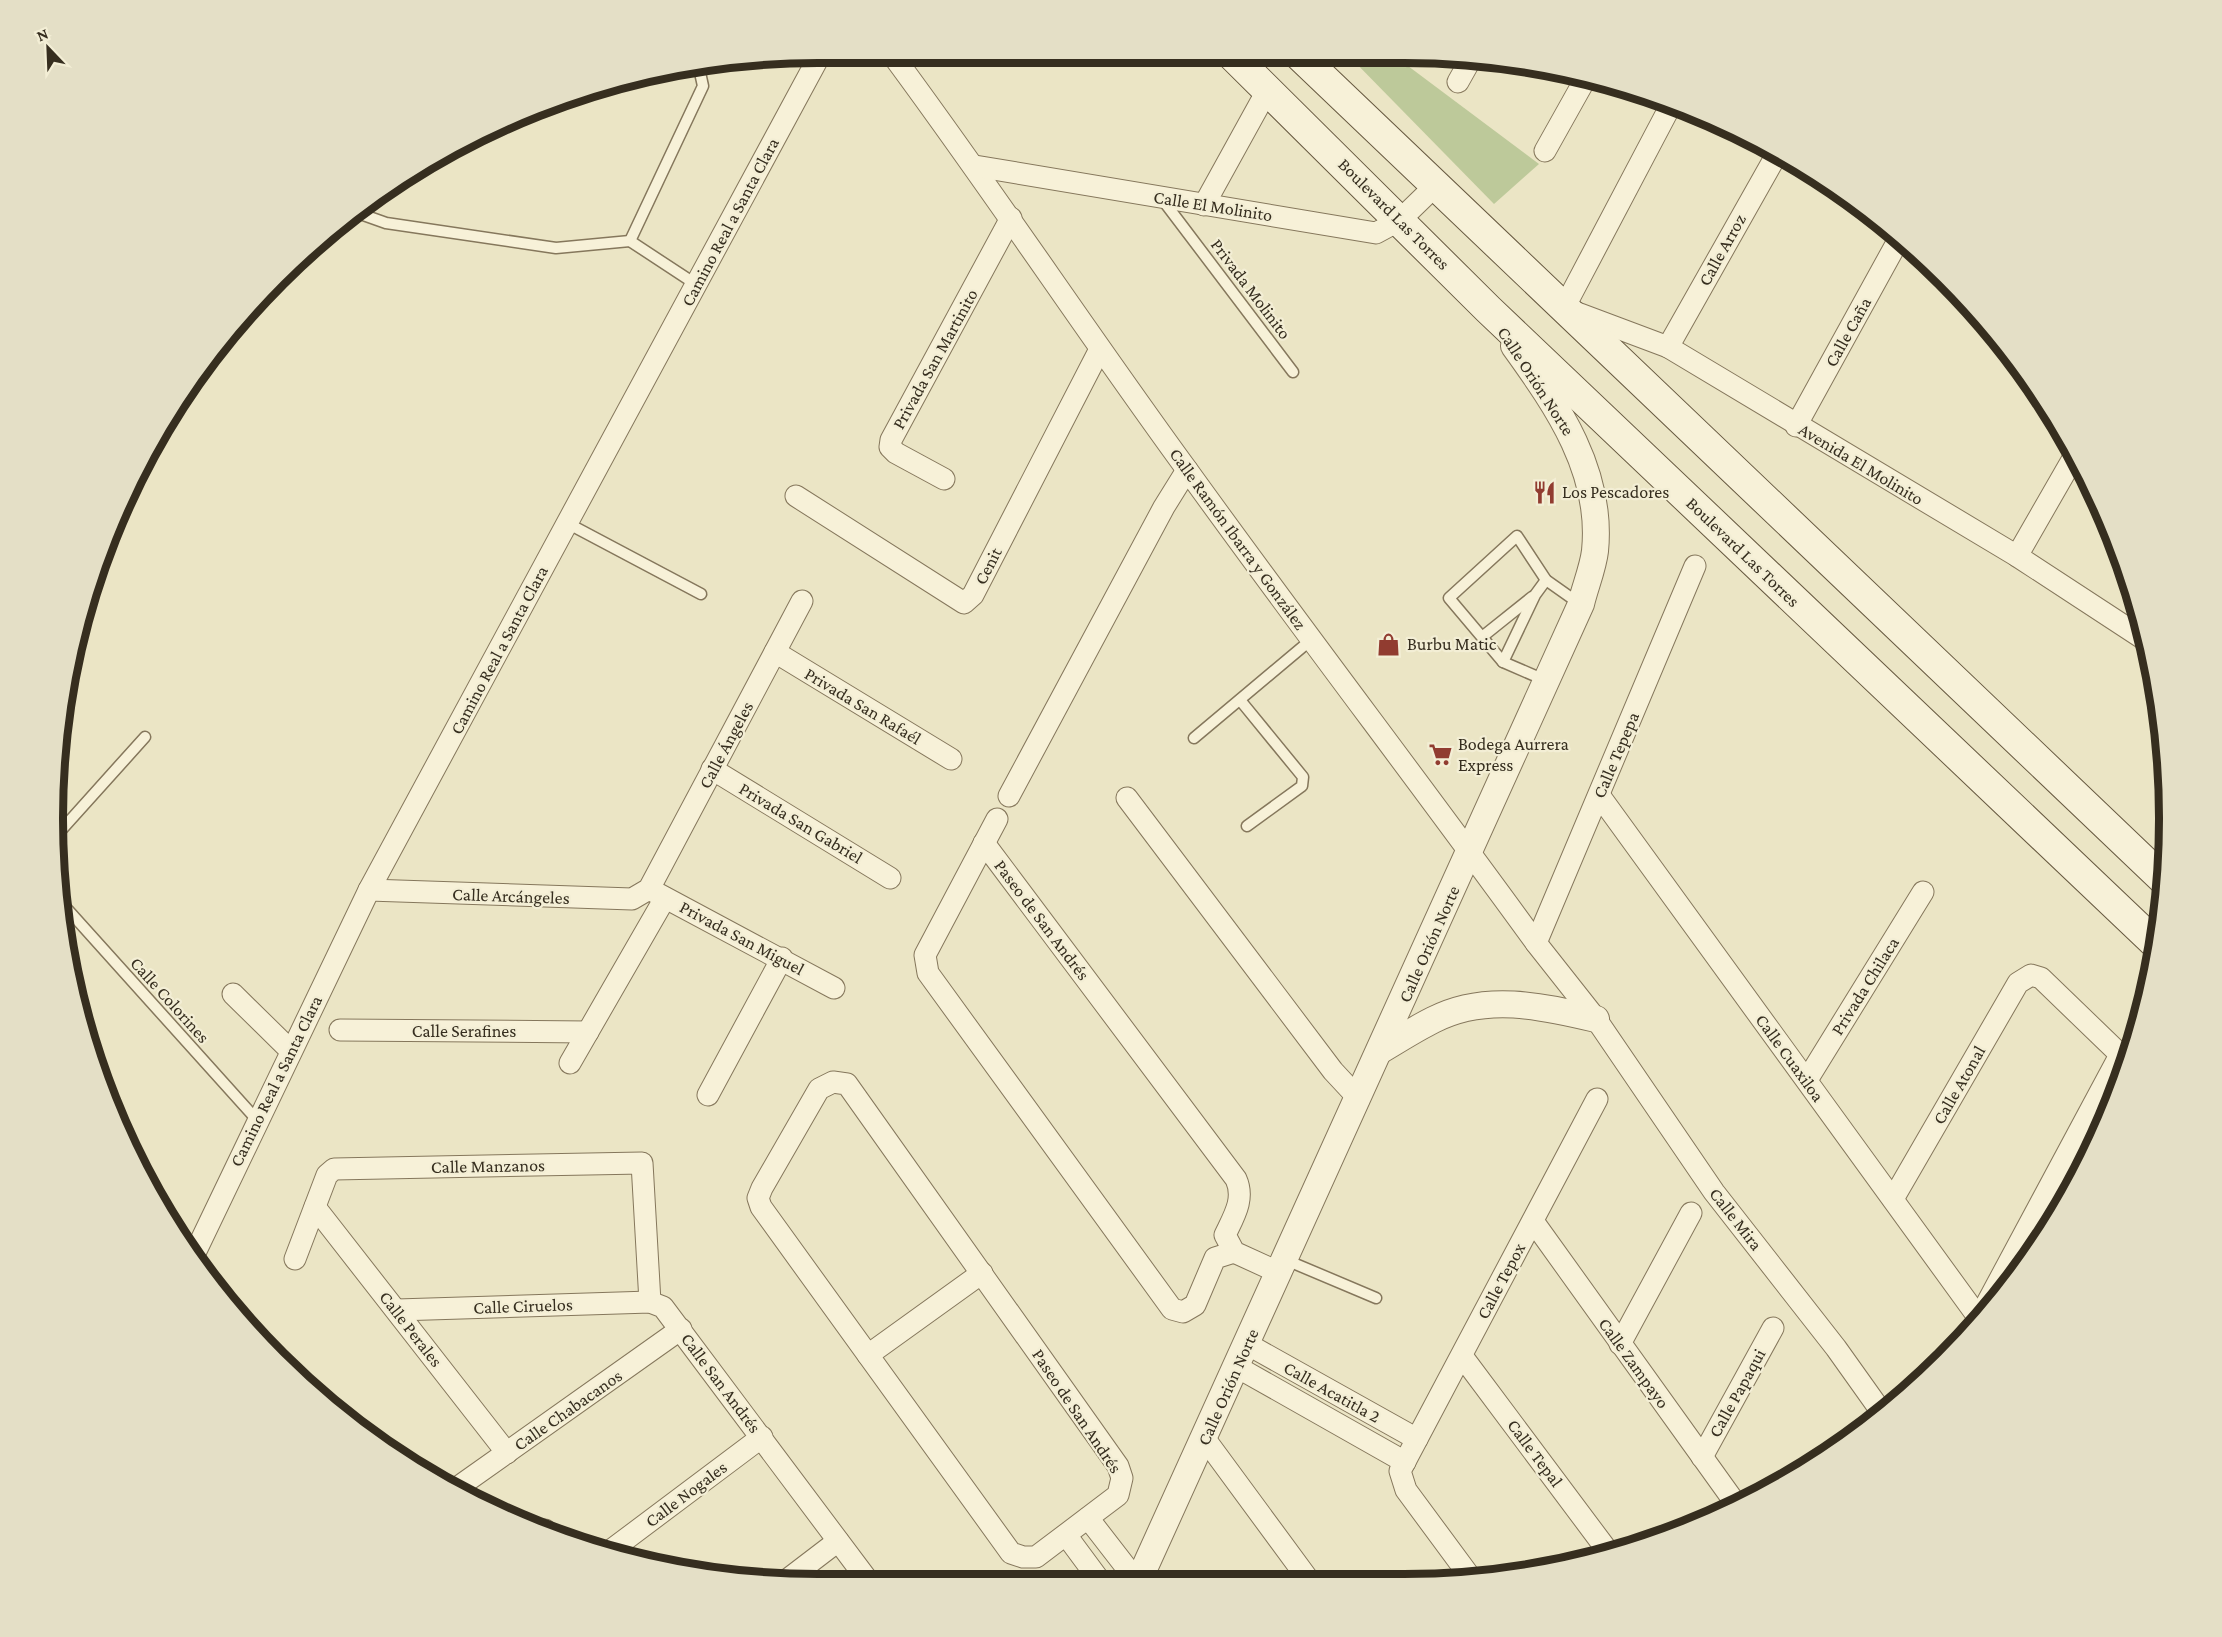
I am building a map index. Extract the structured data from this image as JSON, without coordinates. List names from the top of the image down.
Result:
{
  "streets": {
    "main road": ["Boulevard Las Torres"],
    "street": [
      "Calle El Molinito",
      "Camino Real a Santa Clara",
      "Calle Arroz",
      "Calle Caña",
      "Privada San Martinito",
      "Calle Orión Norte",
      "Avenida El Molinito",
      "Calle Ramón Ibarra y González",
      "Cenit",
      "Privada San Rafaél",
      "Calle Ángeles",
      "Calle Tepepa",
      "Privada San Gabriel",
      "Calle Arcángeles",
      "Paseo de San Andrés",
      "Privada San Miguel",
      "Privada Chilaca",
      "Calle Serafines",
      "Calle Cuaxiloa",
      "Calle Atonal",
      "Calle Manzanos",
      "Calle Mira",
      "Calle Tepox",
      "Calle Ciruelos",
      "Calle Perales",
      "Calle Zampayo",
      "Calle San Andrés",
      "Calle Acatitla 2",
      "Calle Papaqui",
      "Calle Chabacanos",
      "Calle Tepal",
      "Calle Nogales"
    ],
    "lane": ["Privada Molinito", "Calle Colorines"]
  },
  "crossings": [
    ["Calle El Molinito", "Boulevard Las Torres"],
    ["Calle El Molinito", "Privada Molinito"],
    ["Calle El Molinito", "Calle Ramón Ibarra y González"],
    ["Boulevard Las Torres", "Calle Orión Norte"],
    ["Camino Real a Santa Clara", "Calle Arcángeles"],
    ["Camino Real a Santa Clara", "Calle Colorines"],
    ["Calle Arroz", "Avenida El Molinito"],
    ["Calle Caña", "Avenida El Molinito"],
    ["Privada San Martinito", "Calle Ramón Ibarra y González"],
    ["Calle Orión Norte", "Calle Ramón Ibarra y González"],
    ["Calle Orión Norte", "Calle Acatitla 2"],
    ["Calle Ramón Ibarra y González", "Cenit"],
    ["Calle Ramón Ibarra y González", "Calle Tepepa"],
    ["Calle Ramón Ibarra y González", "Calle Mira"],
    ["Privada San Rafaél", "Calle Ángeles"],
    ["Calle Ángeles", "Privada San Gabriel"],
    ["Calle Ángeles", "Calle Arcángeles"],
    ["Calle Ángeles", "Privada San Miguel"],
    ["Calle Ángeles", "Calle Serafines"],
    ["Calle Tepepa", "Calle Cuaxiloa"],
    ["Calle Arcángeles", "Privada San Miguel"],
    ["Privada Chilaca", "Calle Cuaxiloa"],
    ["Calle Cuaxiloa", "Calle Atonal"],
    ["Calle Manzanos", "Calle Ciruelos"],
    ["Calle Manzanos", "Calle Perales"],
    ["Calle Manzanos", "Calle San Andrés"],
    ["Calle Tepox", "Calle Zampayo"],
    ["Calle Tepox", "Calle Acatitla 2"],
    ["Calle Tepox", "Calle Tepal"],
    ["Calle Ciruelos", "Calle Perales"],
    ["Calle Ciruelos", "Calle San Andrés"],
    ["Calle Perales", "Calle Chabacanos"],
    ["Calle Zampayo", "Calle Papaqui"],
    ["Calle San Andrés", "Calle Chabacanos"],
    ["Calle San Andrés", "Calle Nogales"]
  ],
  "places": {
    "restaurant": ["Los Pescadores"],
    "shop": ["Burbu Matic"],
    "supermarket": ["Bodega Aurrera Express"]
  },
  "north": "top left"
}
